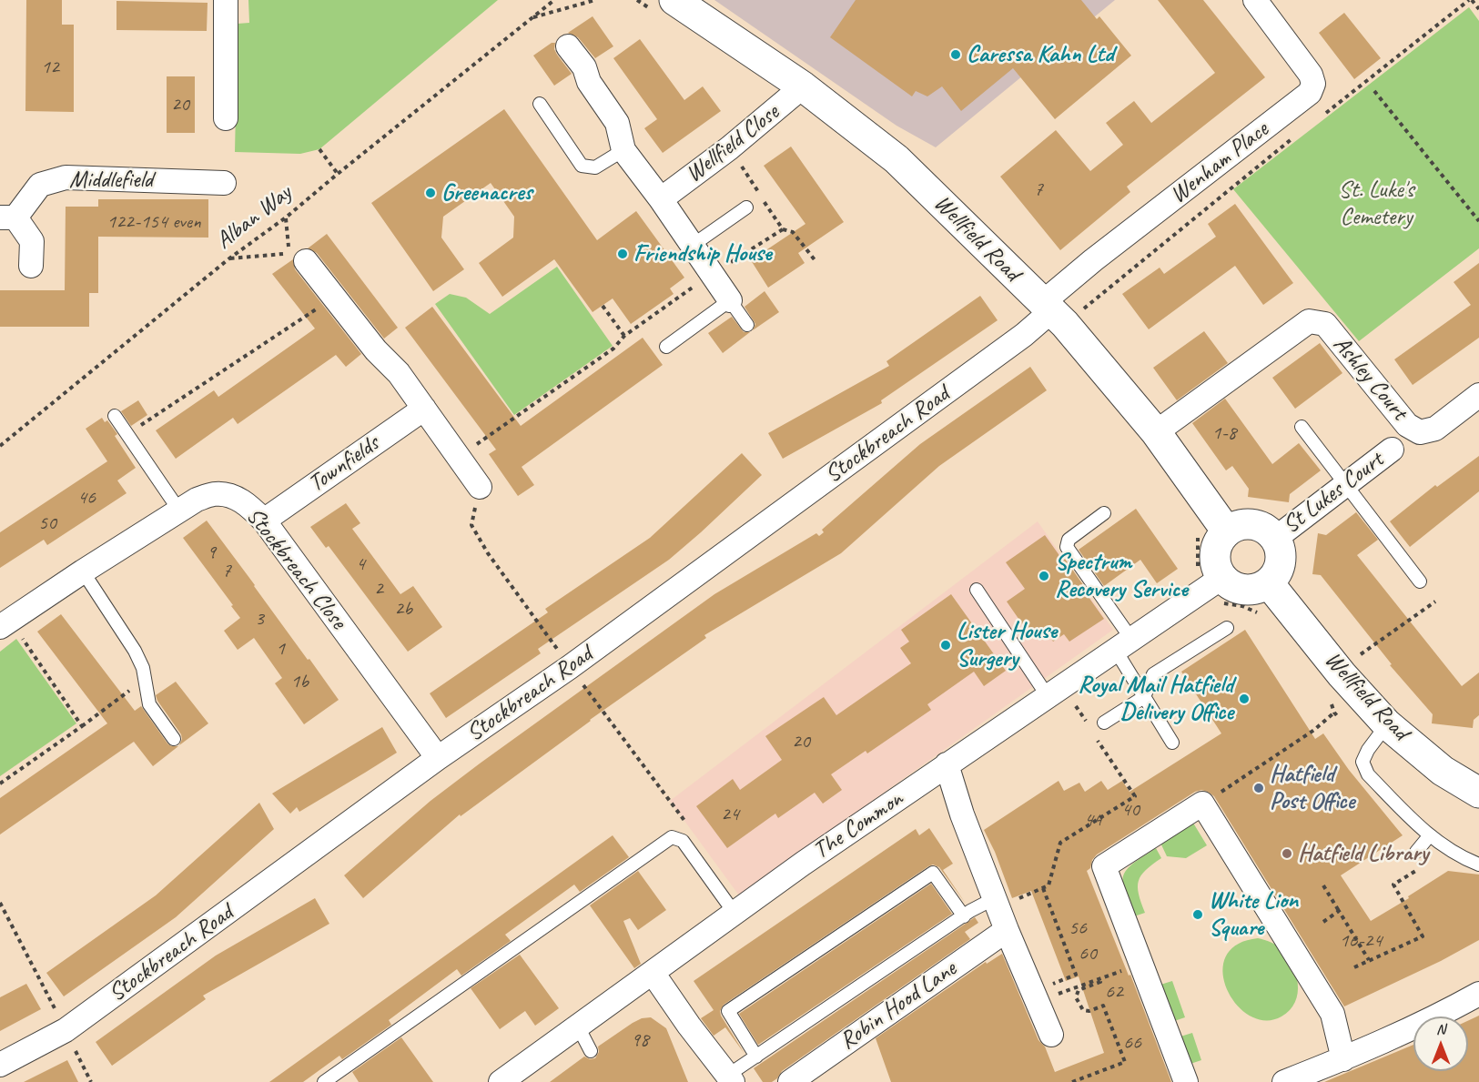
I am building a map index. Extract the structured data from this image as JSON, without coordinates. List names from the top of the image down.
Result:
{
  "streets": {
    "main road": ["Wellfield Road"],
    "street": [
      "Wellfield Close",
      "Wenham Place",
      "Middlefield",
      "Ashley Court",
      "Stockbreach Road",
      "Townfields",
      "St Lukes Court",
      "Stockbreach Close",
      "The Common",
      "Robin Hood Lane"
    ],
    "path": ["Alban Way"]
  },
  "crossings": [
    ["Wellfield Close", "Wellfield Road"],
    ["Wenham Place", "Wellfield Road"],
    ["Wenham Place", "Stockbreach Road"],
    ["Wellfield Road", "Ashley Court"],
    ["Wellfield Road", "Stockbreach Road"],
    ["Wellfield Road", "St Lukes Court"],
    ["Wellfield Road", "The Common"],
    ["Stockbreach Road", "Stockbreach Close"],
    ["Townfields", "Stockbreach Close"],
    ["St Lukes Court", "The Common"]
  ],
  "parks": ["St. Luke's Cemetery"],
  "places": [
    "Caressa Kahn Ltd",
    "Greenacres",
    "Friendship House",
    "Spectrum Recovery Service",
    "Lister House Surgery",
    "Royal Mail Hatfield Delivery Office",
    "Hatfield Post Office",
    "Hatfield Library",
    "White Lion Square"
  ],
  "house_numbers": [
    "12",
    "20",
    "7",
    "122-154 even",
    "1-8",
    "46",
    "50",
    "9",
    "4",
    "7",
    "2",
    "2b",
    "3",
    "1",
    "1b",
    "20",
    "40",
    "24",
    "44",
    "56",
    "16-24",
    "60",
    "62",
    "98",
    "66"
  ],
  "north": "top"
}
